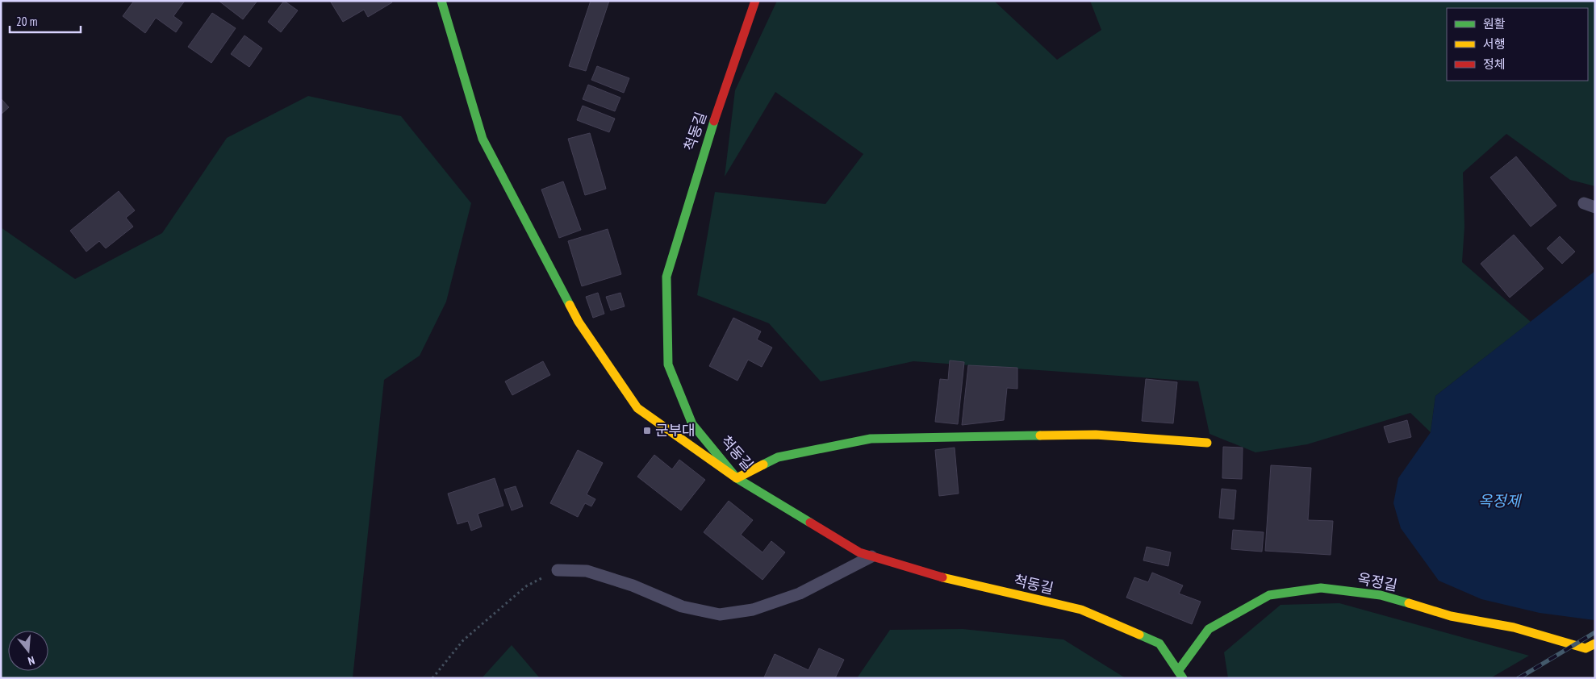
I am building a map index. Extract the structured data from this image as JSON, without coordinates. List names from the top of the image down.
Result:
{
  "streets": {
    "street": ["척동길", "옥정길"]
  },
  "crossings": [
    ["척동길", "옥정길"]
  ],
  "water": ["옥정제"],
  "places": {
    "transit": ["군부대"]
  },
  "legend": ["원활", "서행", "정체"],
  "scale_bar": "20 m",
  "north": "bottom"
}
